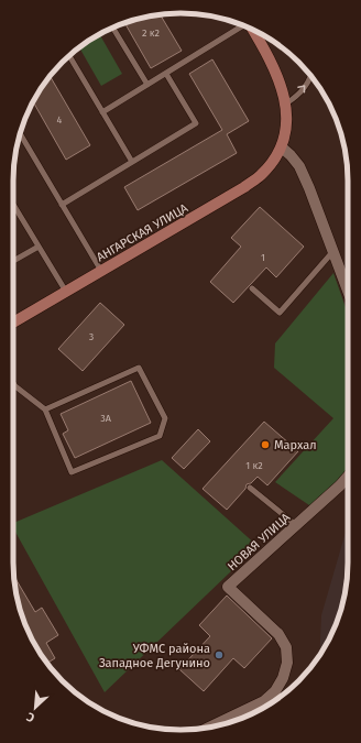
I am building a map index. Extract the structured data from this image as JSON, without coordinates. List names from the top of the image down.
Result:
{
  "streets": {
    "street": ["АНГАРСКАЯ УЛИЦА", "НОВАЯ УЛИЦА"]
  },
  "places": ["Мархал", "УФМС района Западное Дегунино"],
  "house_numbers": [
    "2 к2",
    "4",
    "1",
    "3",
    "3А",
    "1 к2"
  ],
  "north": "bottom left"
}
